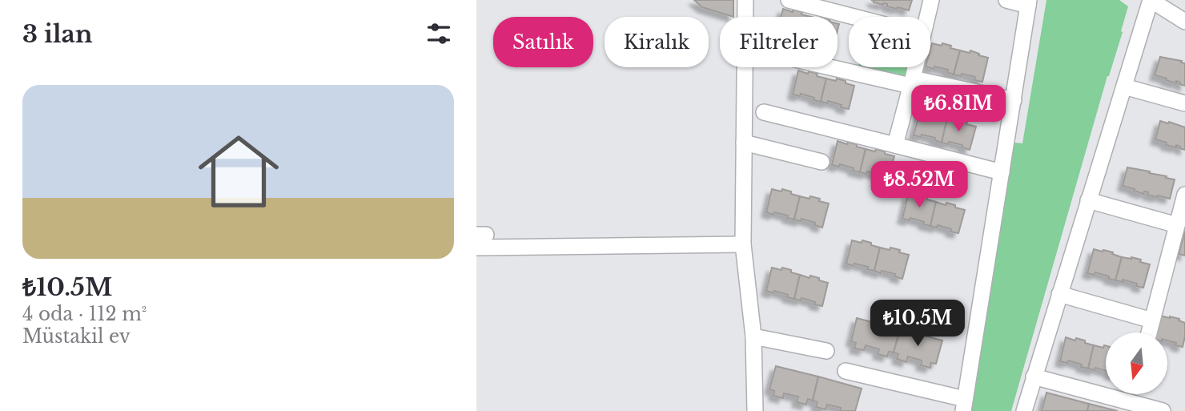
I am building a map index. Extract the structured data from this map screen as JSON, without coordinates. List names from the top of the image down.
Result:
{
  "north": "bottom",
  "page": {
    "heading": "3 ilan",
    "chip": [
      "Satılık",
      "Kiralık",
      "Filtreler",
      "Yeni"
    ],
    "list": [
      {
        "name": "₺10.5M",
        "note": "4 oda · 112 m² · Müstakil ev"
      }
    ],
    "price": ["₺6.81M", "₺8.52M", "₺10.5M"]
  }
}
